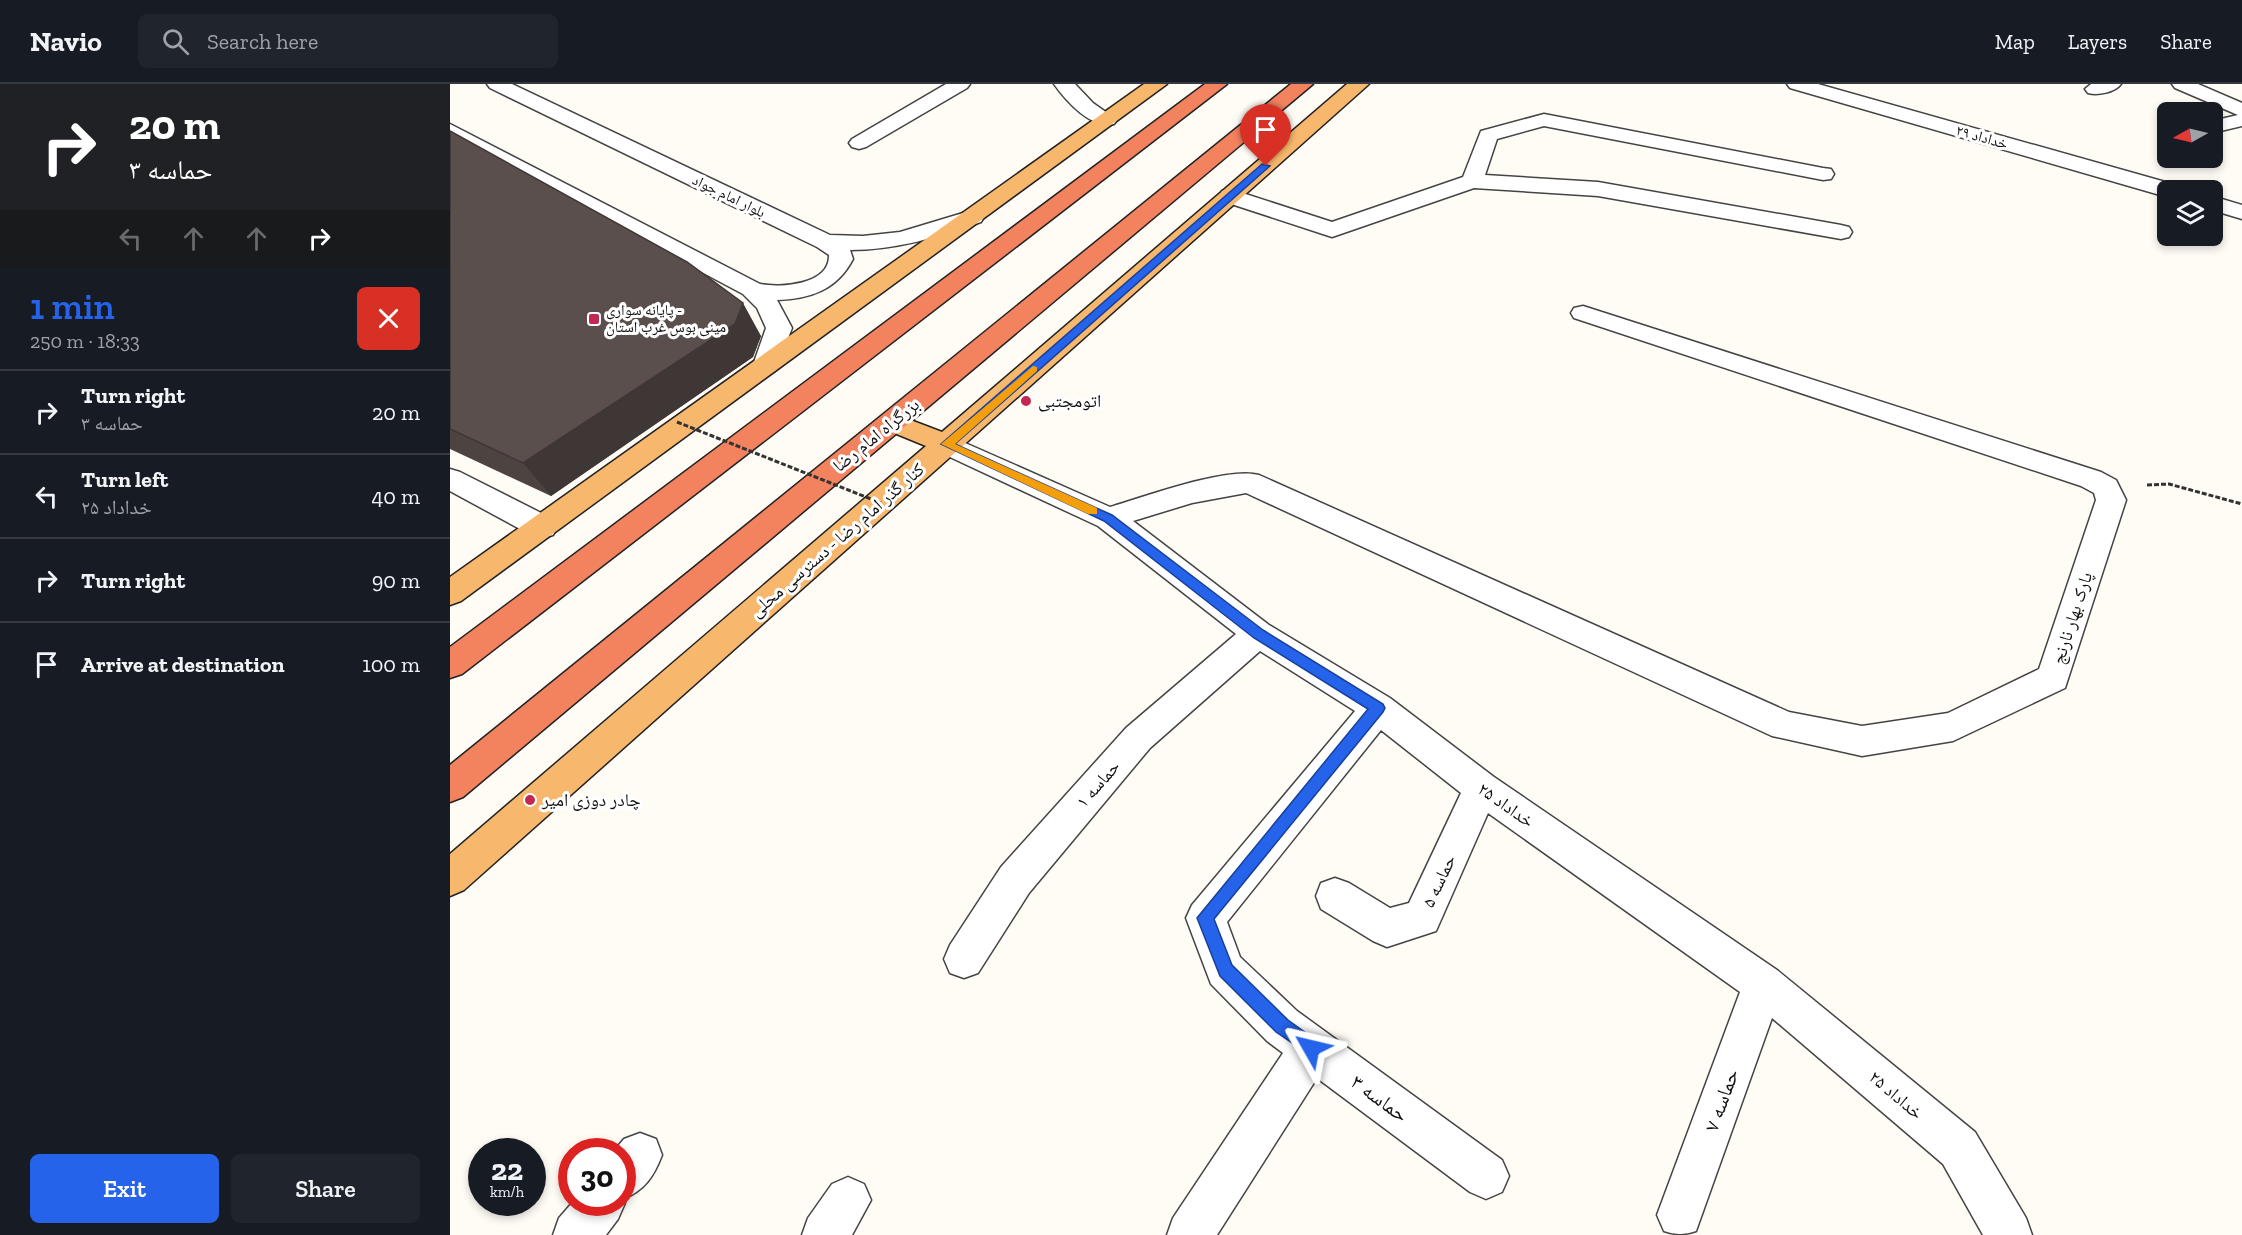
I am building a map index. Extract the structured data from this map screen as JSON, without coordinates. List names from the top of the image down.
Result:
{
  "streets": {
    "highway": ["بزرگراه امام رضا"],
    "main road": ["کنار گذر امام رضا - دسترسی محلی"],
    "street": [
      "خداداد ۲۹",
      "بلوار امام جواد",
      "پارک بهار نارنج",
      "حماسه ۱",
      "خداداد ۲۵",
      "حماسه ۵",
      "حماسه ۳",
      "حماسه ۷"
    ]
  },
  "crossings": [
    ["کنار گذر امام رضا - دسترسی محلی", "خداداد ۲۵"],
    ["پارک بهار نارنج", "خداداد ۲۵"],
    ["حماسه ۱", "خداداد ۲۵"],
    ["خداداد ۲۵", "حماسه ۵"],
    ["خداداد ۲۵", "حماسه ۳"],
    ["خداداد ۲۵", "حماسه ۷"]
  ],
  "places": {
    "transit": ["پایانه سواری - مینی بوس غرب استان"],
    "other": ["اتومجتبی", "چادر دوزی امیر"]
  },
  "north": "left",
  "page": {
    "header": "Navio",
    "search": "Search here",
    "nav": ["Map", "Layers", "Share"],
    "turn": ["20 m", "حماسه ۳"],
    "heading": ["1 min", "250 m · 18:33"],
    "list": [
      {
        "name": "Turn right",
        "note": "حماسه ۳",
        "value": "20 m"
      },
      {
        "name": "Turn left",
        "note": "خداداد ۲۵",
        "value": "40 m"
      },
      {
        "name": "Turn right",
        "value": "90 m"
      },
      {
        "name": "Arrive at destination",
        "value": "100 m"
      }
    ],
    "speed": "22 km/h",
    "limit": "30",
    "buttons": ["Exit", "Share"]
  }
}
